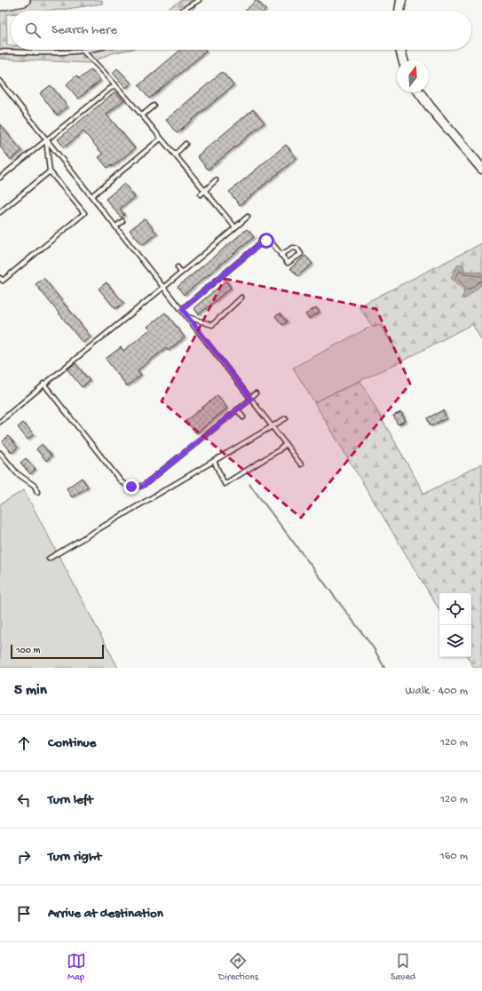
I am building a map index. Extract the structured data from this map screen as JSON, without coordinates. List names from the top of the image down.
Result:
{
  "scale_bar": "100 m",
  "north": "top",
  "page": {
    "search": "Search here",
    "scale": "100 m",
    "heading": ["5 min", "Walk · 400 m"],
    "list": [
      ["Continue", "120 m"],
      ["Turn left", "120 m"],
      ["Turn right", "160 m"],
      "Arrive at destination"
    ],
    "nav": ["Map", "Directions", "Saved"]
  }
}
